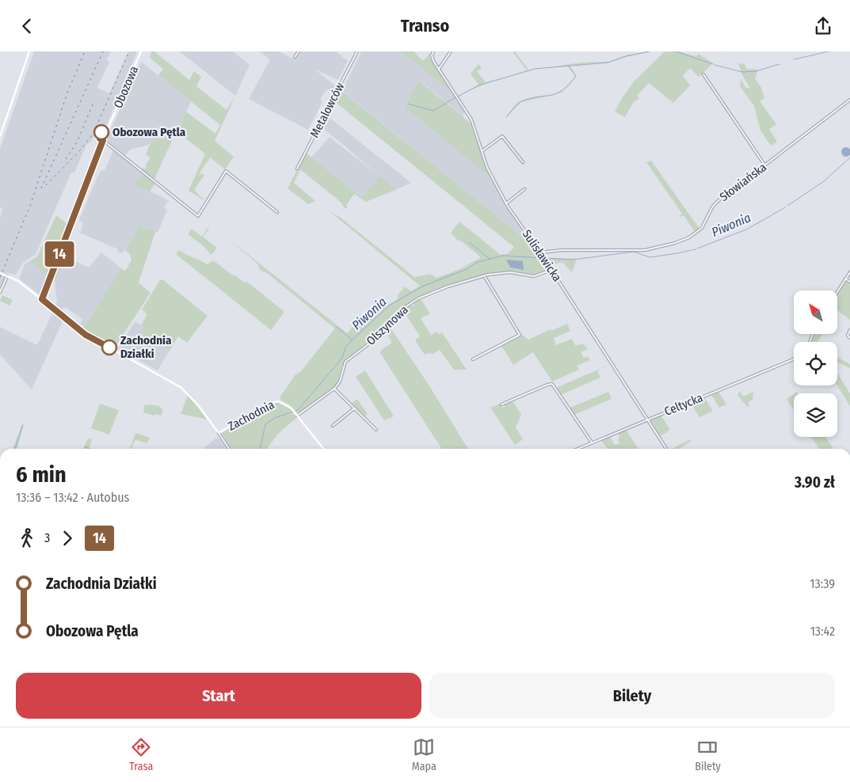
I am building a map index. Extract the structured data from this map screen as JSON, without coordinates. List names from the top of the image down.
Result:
{
  "streets": {
    "street": [
      "Obozowa",
      "Metalowców",
      "Słowiańska",
      "Sulisławicka",
      "Olszynowa",
      "Celtycka",
      "Zachodnia"
    ]
  },
  "crossings": [
    ["Obozowa", "Zachodnia"],
    ["Słowiańska", "Sulisławicka"],
    ["Sulisławicka", "Olszynowa"],
    ["Sulisławicka", "Celtycka"],
    ["Olszynowa", "Zachodnia"]
  ],
  "water": ["Piwonia"],
  "places": ["Obozowa Pętla", "Zachodnia Działki"],
  "lines": ["bus line 14"],
  "north": "top left",
  "page": {
    "header": "Transo",
    "on_map": "14",
    "heading": ["6 min", "13:36 – 13:42 · Autobus", "3.90 zł"],
    "legs": ["3", "14"],
    "list": [
      {
        "name": "Zachodnia Działki",
        "value": "13:39"
      },
      {
        "name": "Obozowa Pętla",
        "value": "13:42"
      }
    ],
    "buttons": ["Start", "Bilety"],
    "tabs": ["Trasa", "Mapa", "Bilety"]
  }
}
